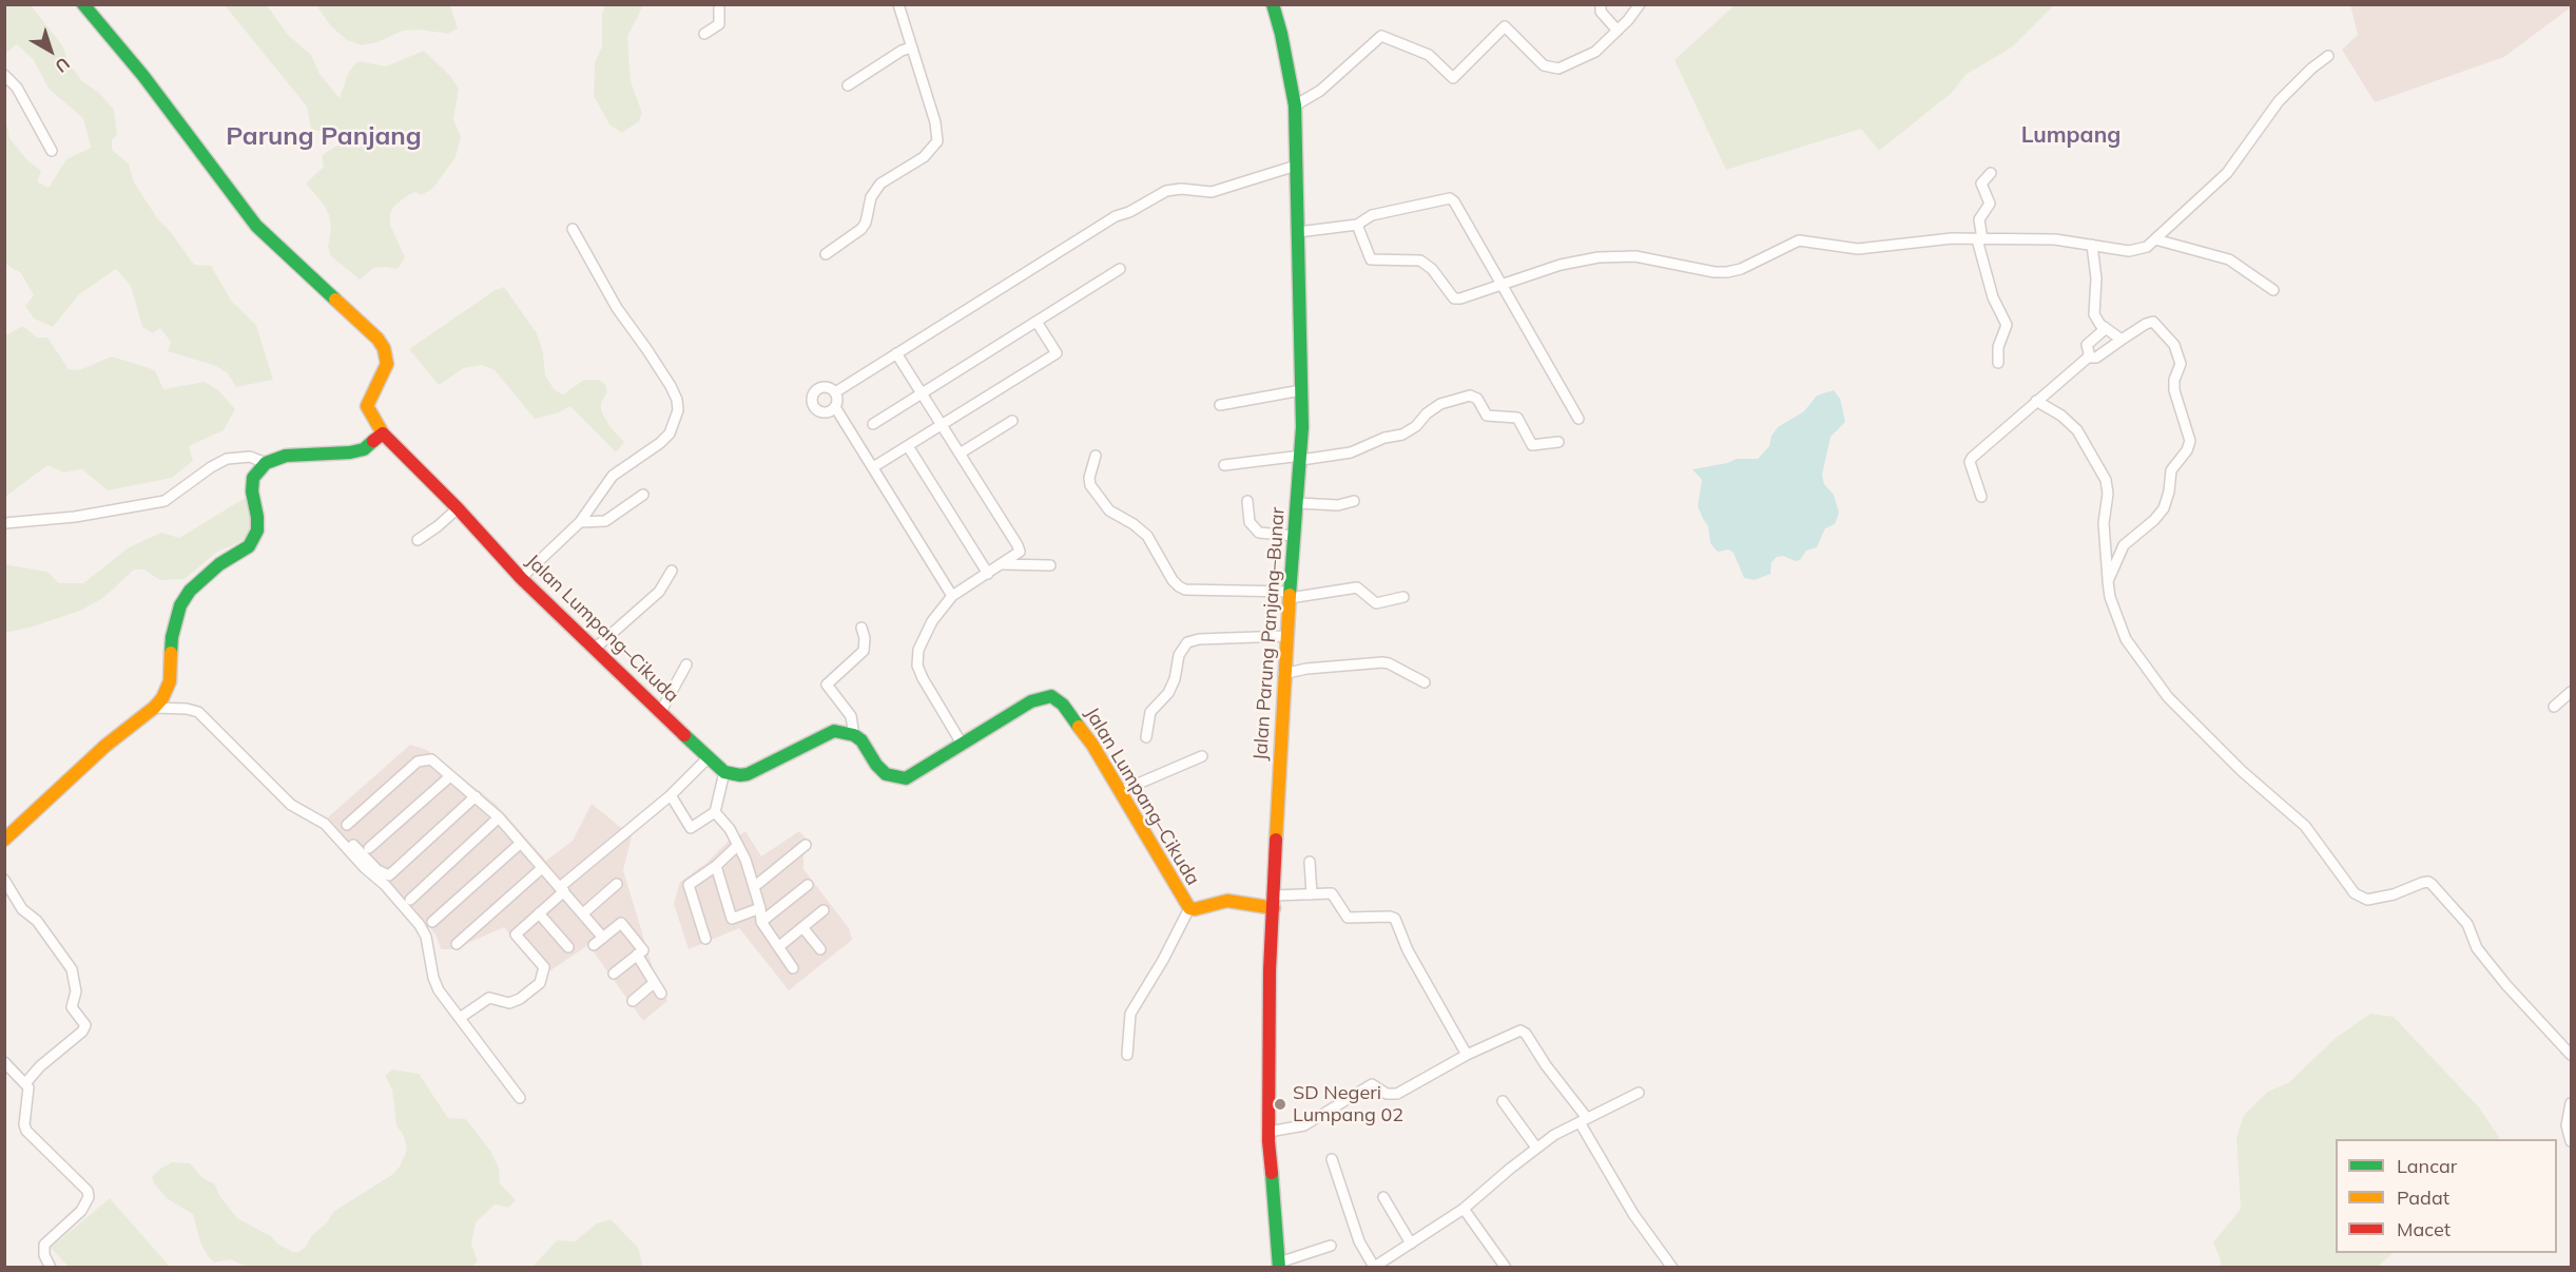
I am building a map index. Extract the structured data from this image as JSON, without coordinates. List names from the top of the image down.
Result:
{
  "streets": {
    "street": ["Jalan Lumpang–Cikuda", "Jalan Parung Panjang–Bunar"]
  },
  "crossings": [
    ["Jalan Lumpang–Cikuda", "Jalan Parung Panjang–Bunar"]
  ],
  "districts": ["Lumpang", "Parung Panjang"],
  "places": ["SD Negeri Lumpang 02"],
  "legend": ["Lancar", "Padat", "Macet"],
  "north": "bottom right"
}
